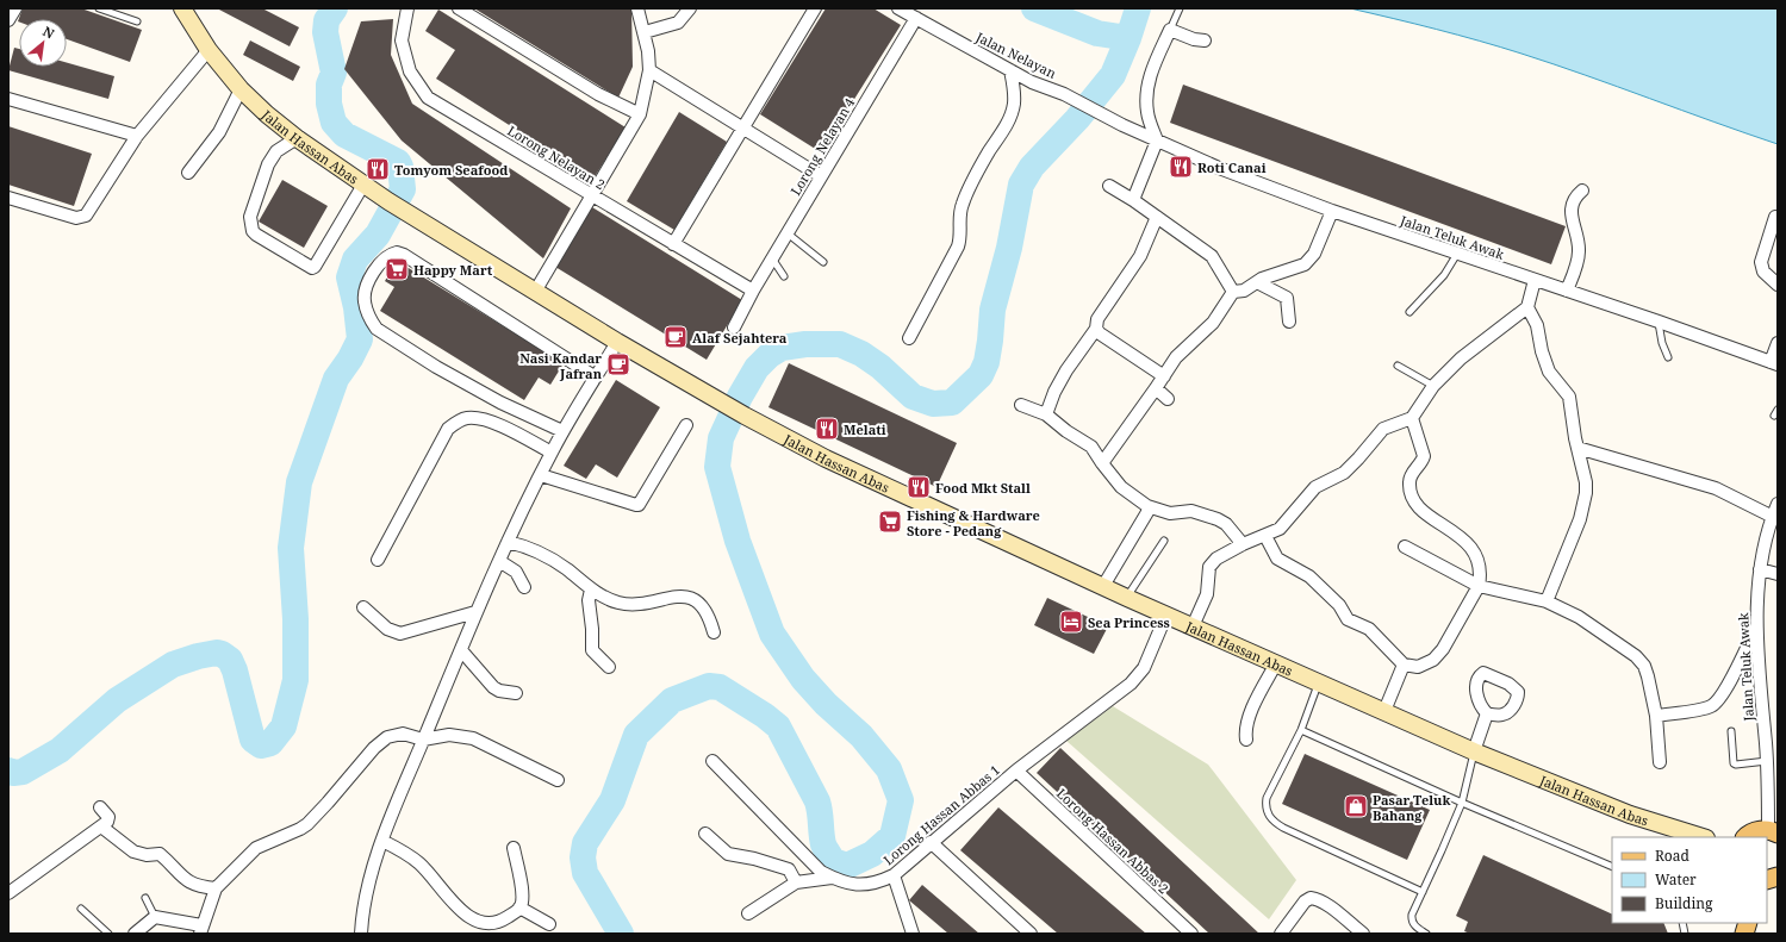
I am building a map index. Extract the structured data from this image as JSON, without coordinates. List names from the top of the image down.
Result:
{
  "streets": {
    "main road": ["Jalan Hassan Abas"],
    "street": [
      "Jalan Nelayan",
      "Lorong Nelayan 4",
      "Lorong Nelayan 2",
      "Jalan Teluk Awak",
      "Lorong Hassan Abbas 1",
      "Lorong Hassan Abbas 2"
    ]
  },
  "crossings": [
    ["Jalan Nelayan", "Lorong Nelayan 4"],
    ["Jalan Nelayan", "Jalan Teluk Awak"],
    ["Jalan Hassan Abas", "Lorong Hassan Abbas 1"],
    ["Lorong Nelayan 4", "Lorong Nelayan 2"],
    ["Lorong Hassan Abbas 1", "Lorong Hassan Abbas 2"]
  ],
  "places": {
    "restaurant": [
      "Roti Canai",
      "Tomyom Seafood",
      "Melati",
      "Food Mkt Stall"
    ],
    "supermarket": ["Happy Mart", "Fishing & Hardware Store - Pedang"],
    "cafe": ["Alaf Sejahtera", "Nasi Kandar Jafran"],
    "hotel": ["Sea Princess"],
    "shop": ["Pasar Teluk Bahang"]
  },
  "legend": ["Road", "Water", "Building"],
  "north": "top right"
}
